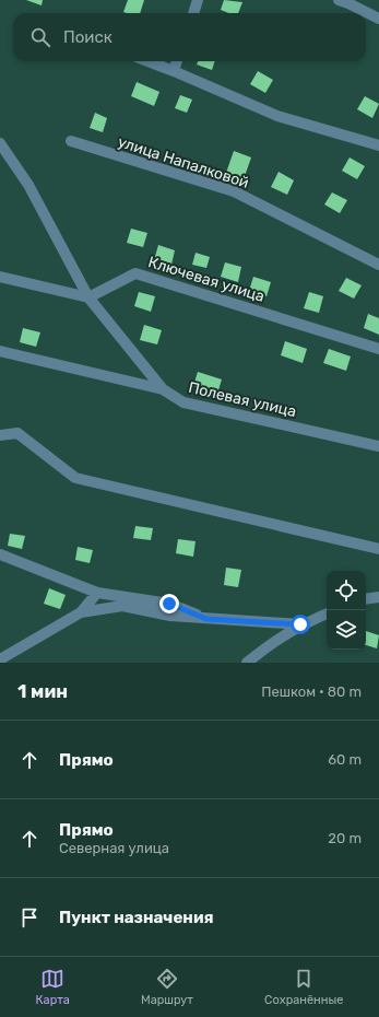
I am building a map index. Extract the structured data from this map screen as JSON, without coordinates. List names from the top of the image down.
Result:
{
  "streets": {
    "street": ["улица Напалковой", "Ключевая улица", "Полевая улица"]
  },
  "page": {
    "search": "Поиск",
    "heading": ["1 мин", "Пешком · 80 m"],
    "list": [
      ["Прямо", "60 m"],
      ["Прямо", "Северная улица", "20 m"],
      "Пункт назначения"
    ],
    "nav": ["Карта", "Маршрут", "Сохранённые"]
  }
}
